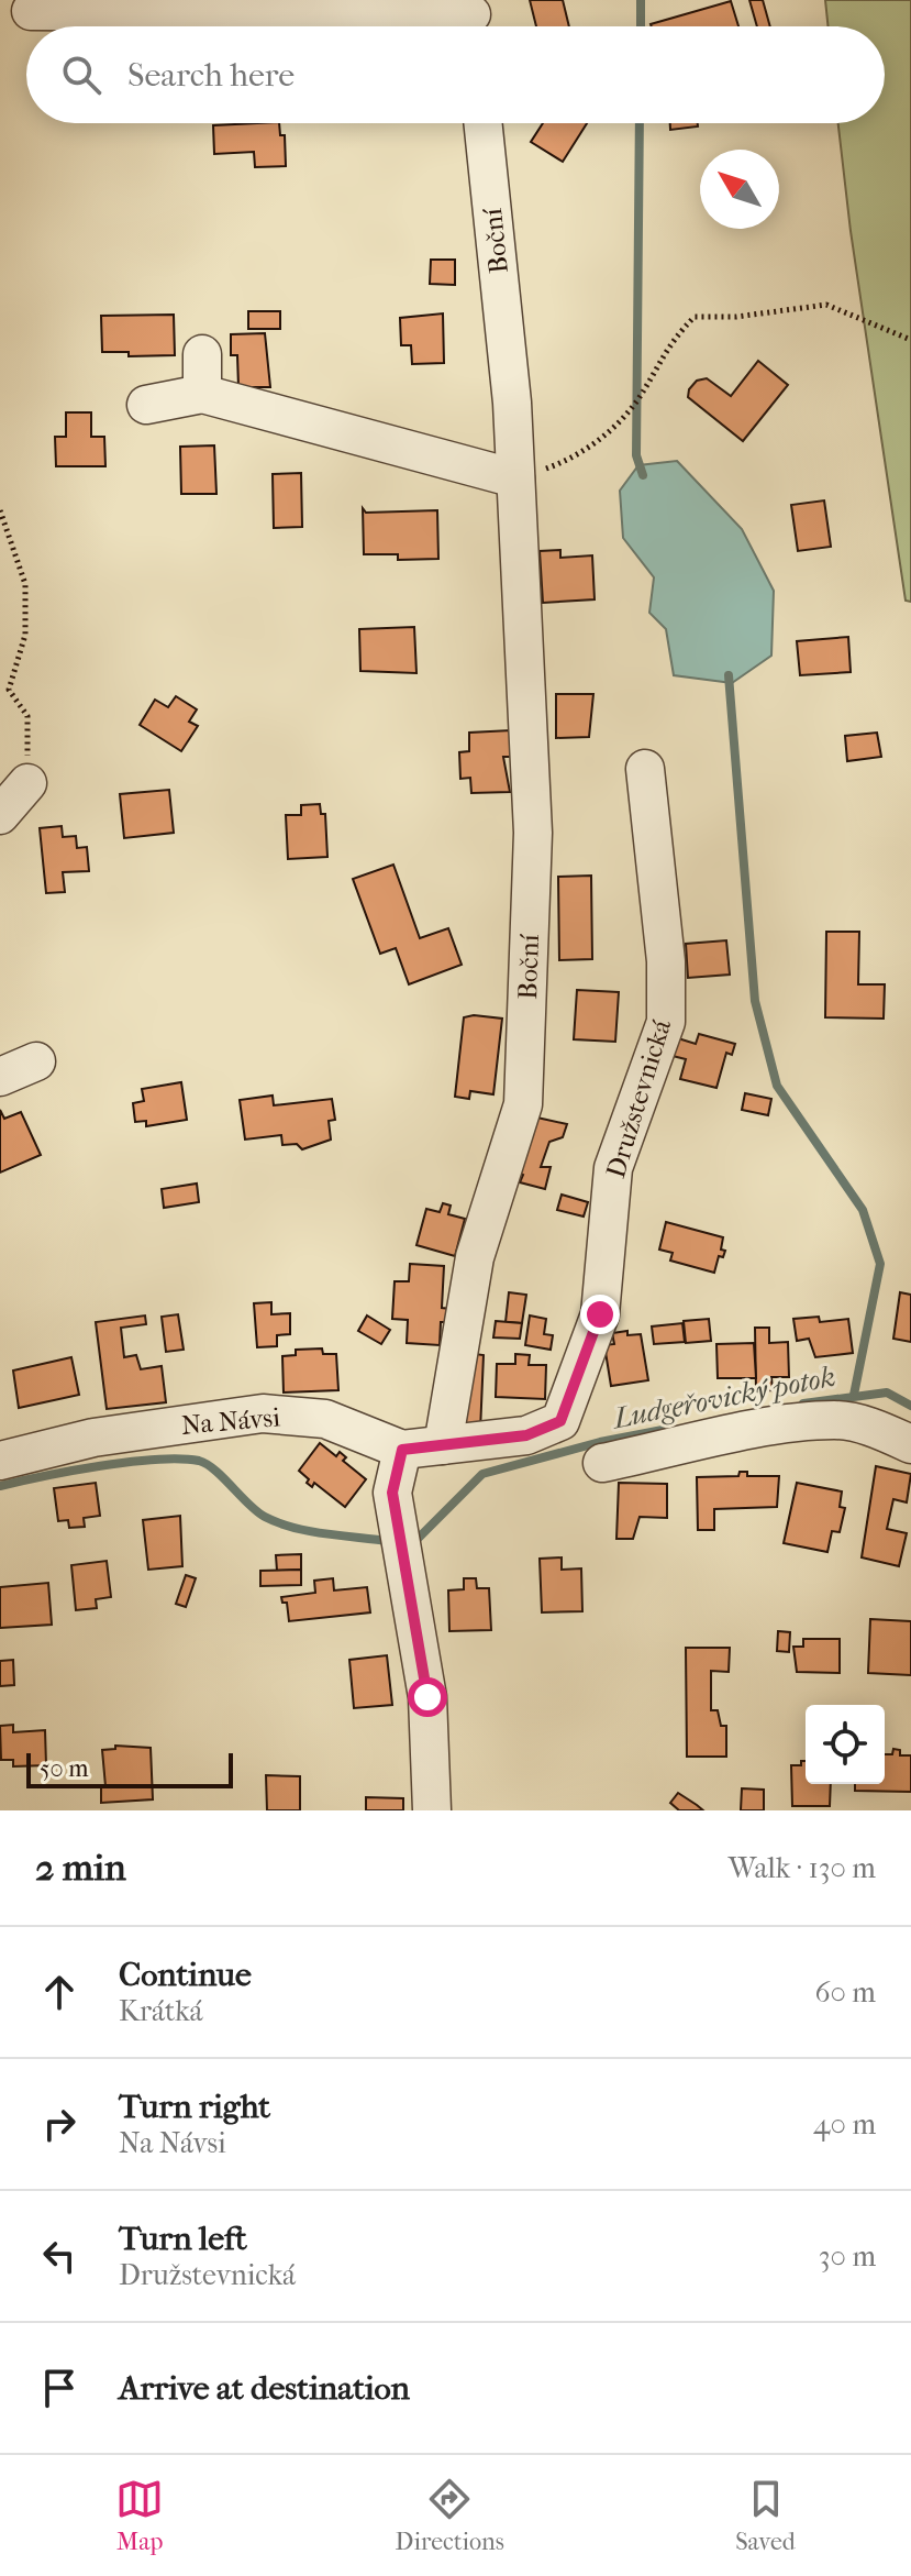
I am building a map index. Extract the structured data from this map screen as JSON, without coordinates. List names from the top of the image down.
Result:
{
  "streets": {
    "street": ["Boční", "Družstevnická", "Na Návsi"]
  },
  "crossings": [
    ["Boční", "Na Návsi"],
    ["Družstevnická", "Na Návsi"]
  ],
  "water": ["Ludgeřovický potok"],
  "scale_bar": "50 m",
  "north": "top left",
  "page": {
    "search": "Search here",
    "scale": "50 m",
    "heading": ["2 min", "Walk · 130 m"],
    "list": [
      ["Continue", "Krátká", "60 m"],
      ["Turn right", "Na Návsi", "40 m"],
      ["Turn left", "Družstevnická", "30 m"],
      "Arrive at destination"
    ],
    "nav": ["Map", "Directions", "Saved"]
  }
}
